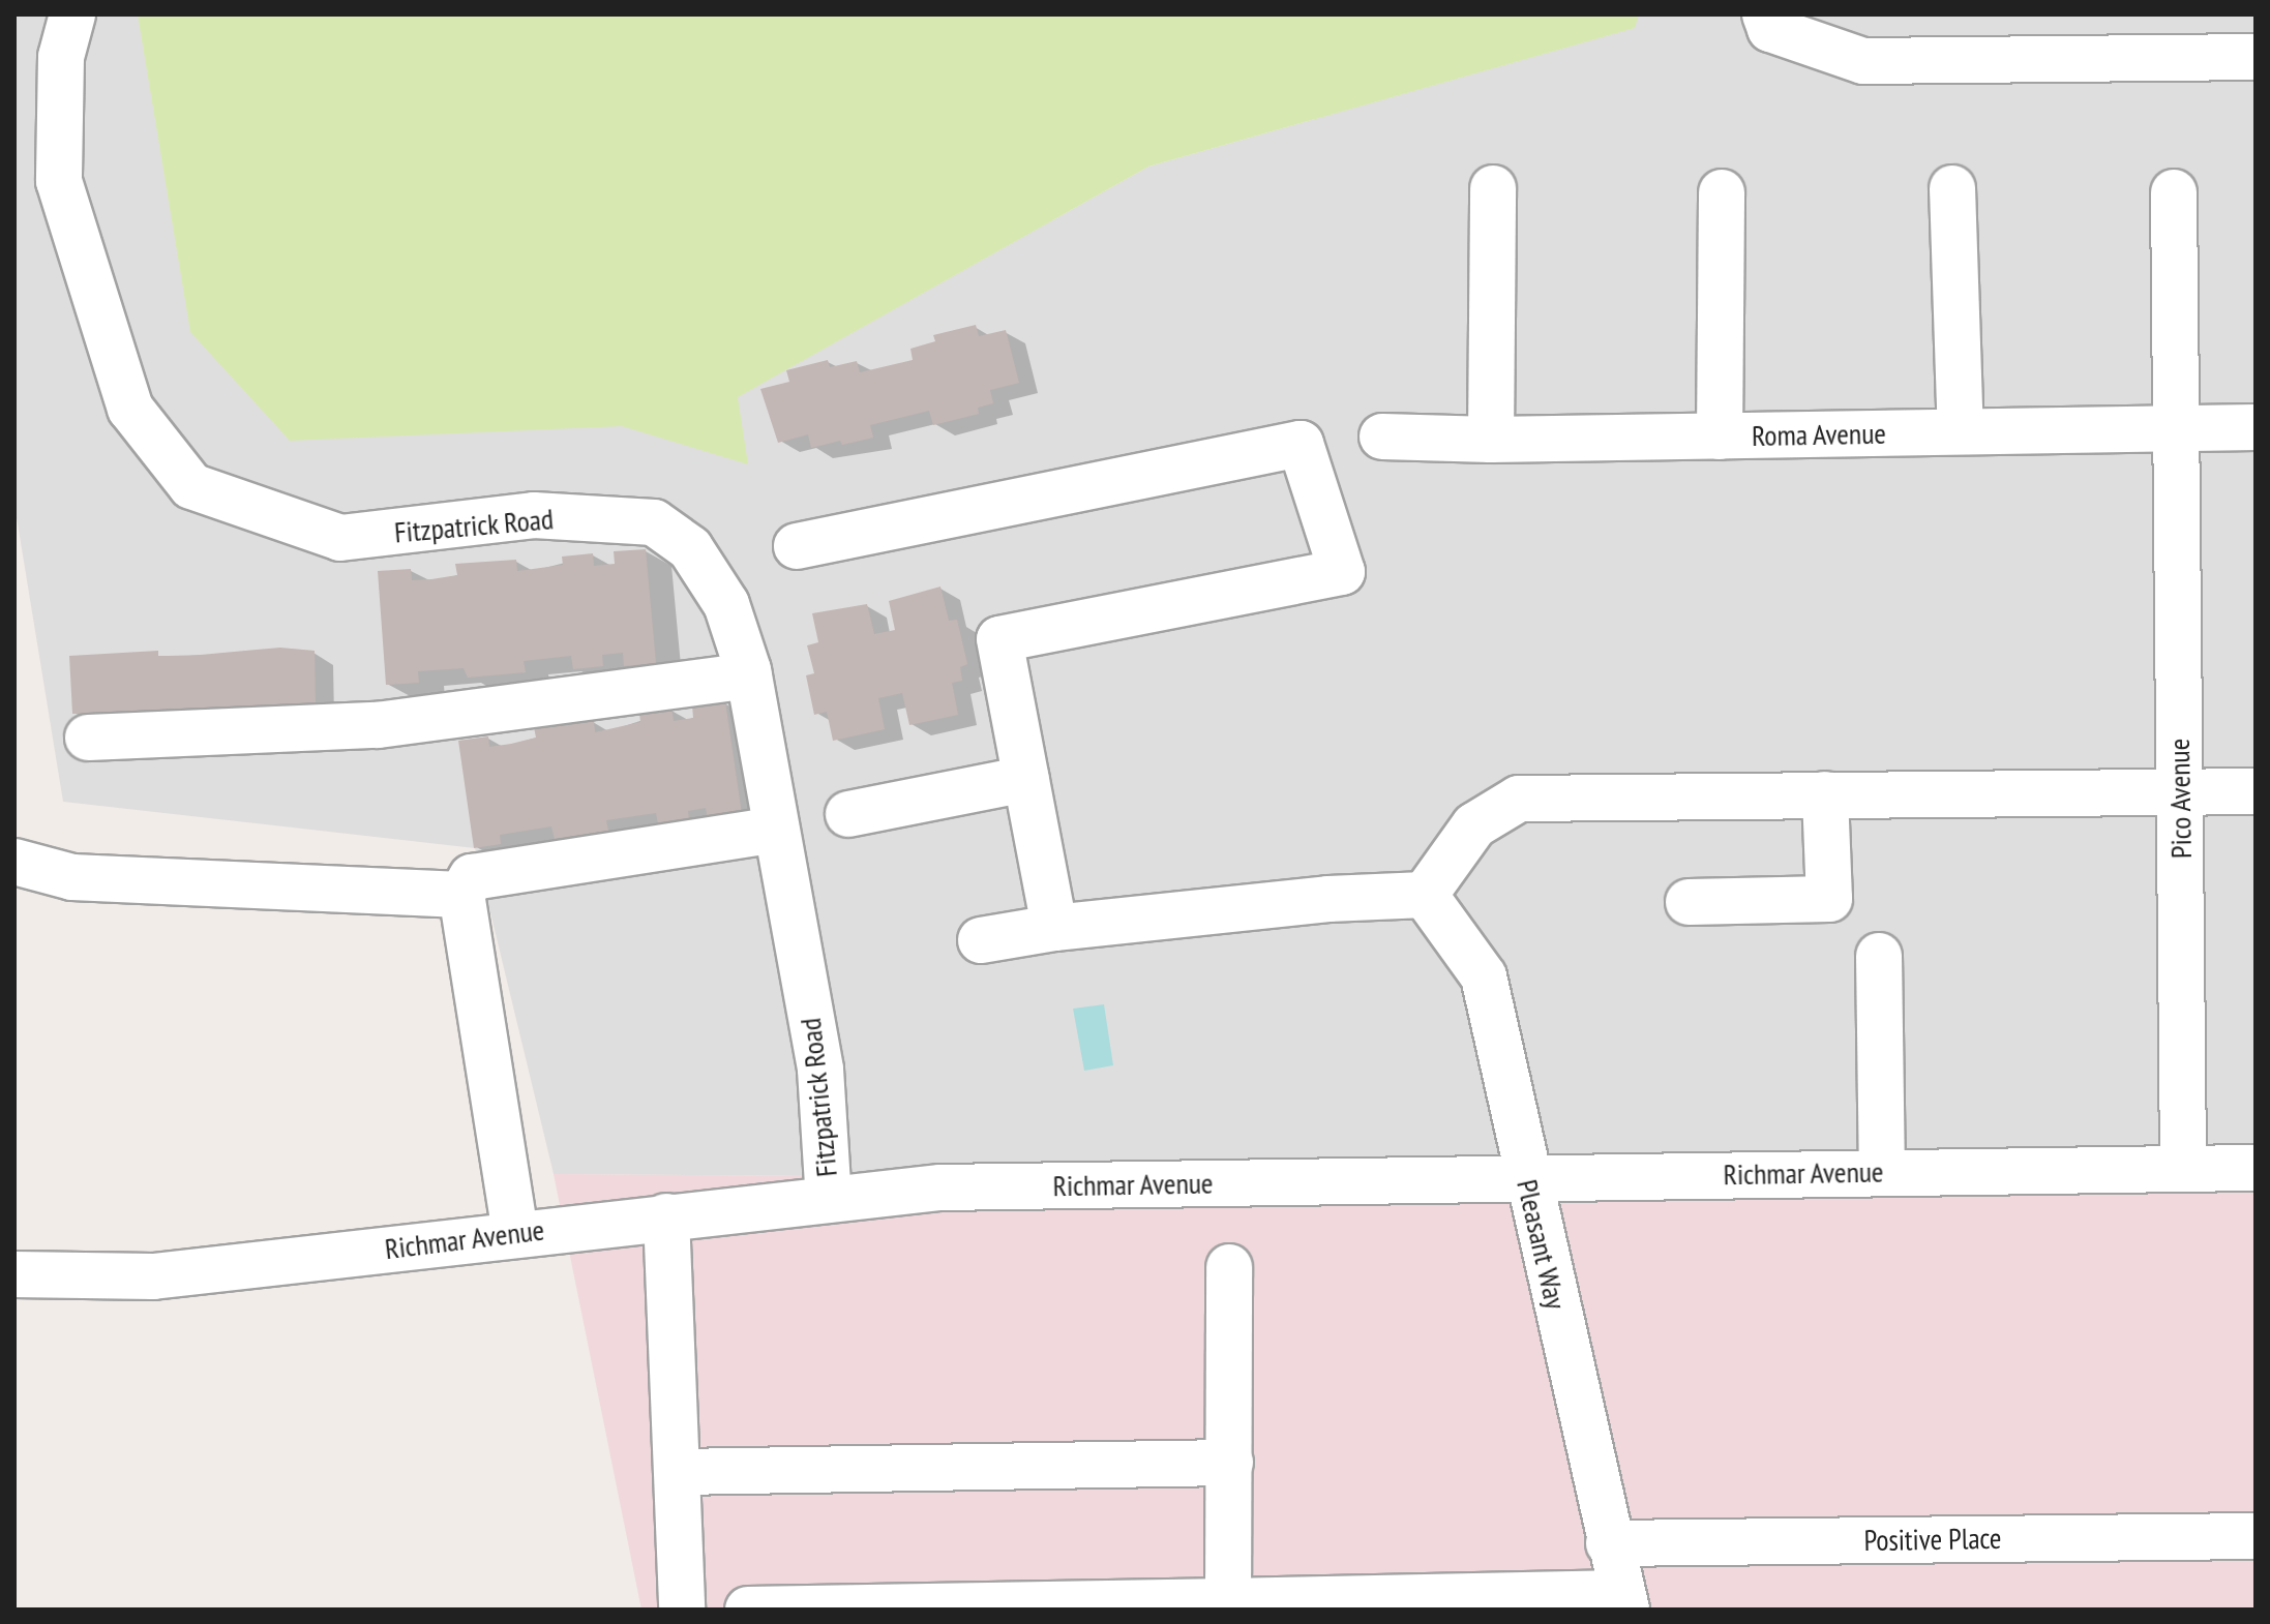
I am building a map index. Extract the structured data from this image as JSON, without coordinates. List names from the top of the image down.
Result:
{
  "streets": {
    "street": [
      "Roma Avenue",
      "Fitzpatrick Road",
      "Pico Avenue",
      "Richmar Avenue",
      "Pleasant Way",
      "Positive Place"
    ]
  },
  "crossings": [
    ["Roma Avenue", "Pico Avenue"],
    ["Fitzpatrick Road", "Richmar Avenue"],
    ["Pico Avenue", "Richmar Avenue"],
    ["Richmar Avenue", "Pleasant Way"],
    ["Pleasant Way", "Positive Place"]
  ]
}
